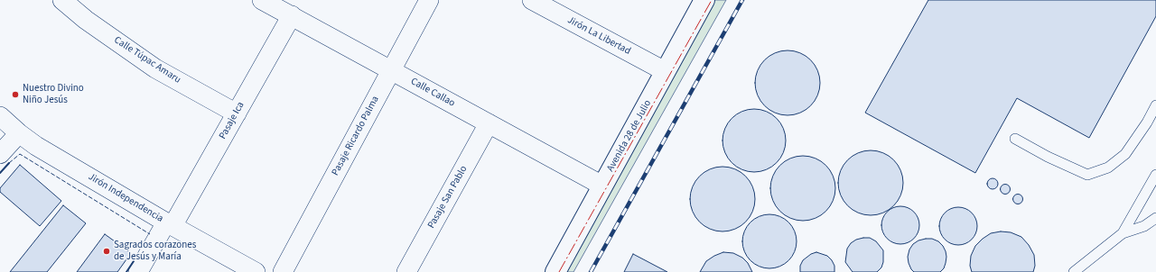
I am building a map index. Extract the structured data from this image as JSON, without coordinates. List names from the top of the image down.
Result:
{
  "streets": {
    "street": [
      "Jirón La Libertad",
      "Calle Túpac Amaru",
      "Calle Callao",
      "Pasaje Ica",
      "Pasaje Ricardo Palma",
      "Avenida 28 de Julio",
      "Pasaje San Pablo",
      "Jirón Independencia"
    ]
  },
  "crossings": [
    ["Jirón La Libertad", "Avenida 28 de Julio"],
    ["Calle Túpac Amaru", "Pasaje Ica"],
    ["Calle Callao", "Pasaje Ica"],
    ["Calle Callao", "Pasaje Ricardo Palma"],
    ["Calle Callao", "Avenida 28 de Julio"],
    ["Calle Callao", "Pasaje San Pablo"],
    ["Pasaje Ica", "Jirón Independencia"]
  ],
  "places": ["Nuestro Divino Niño Jesús", "Sagrados corazones de Jesús y María"]
}
